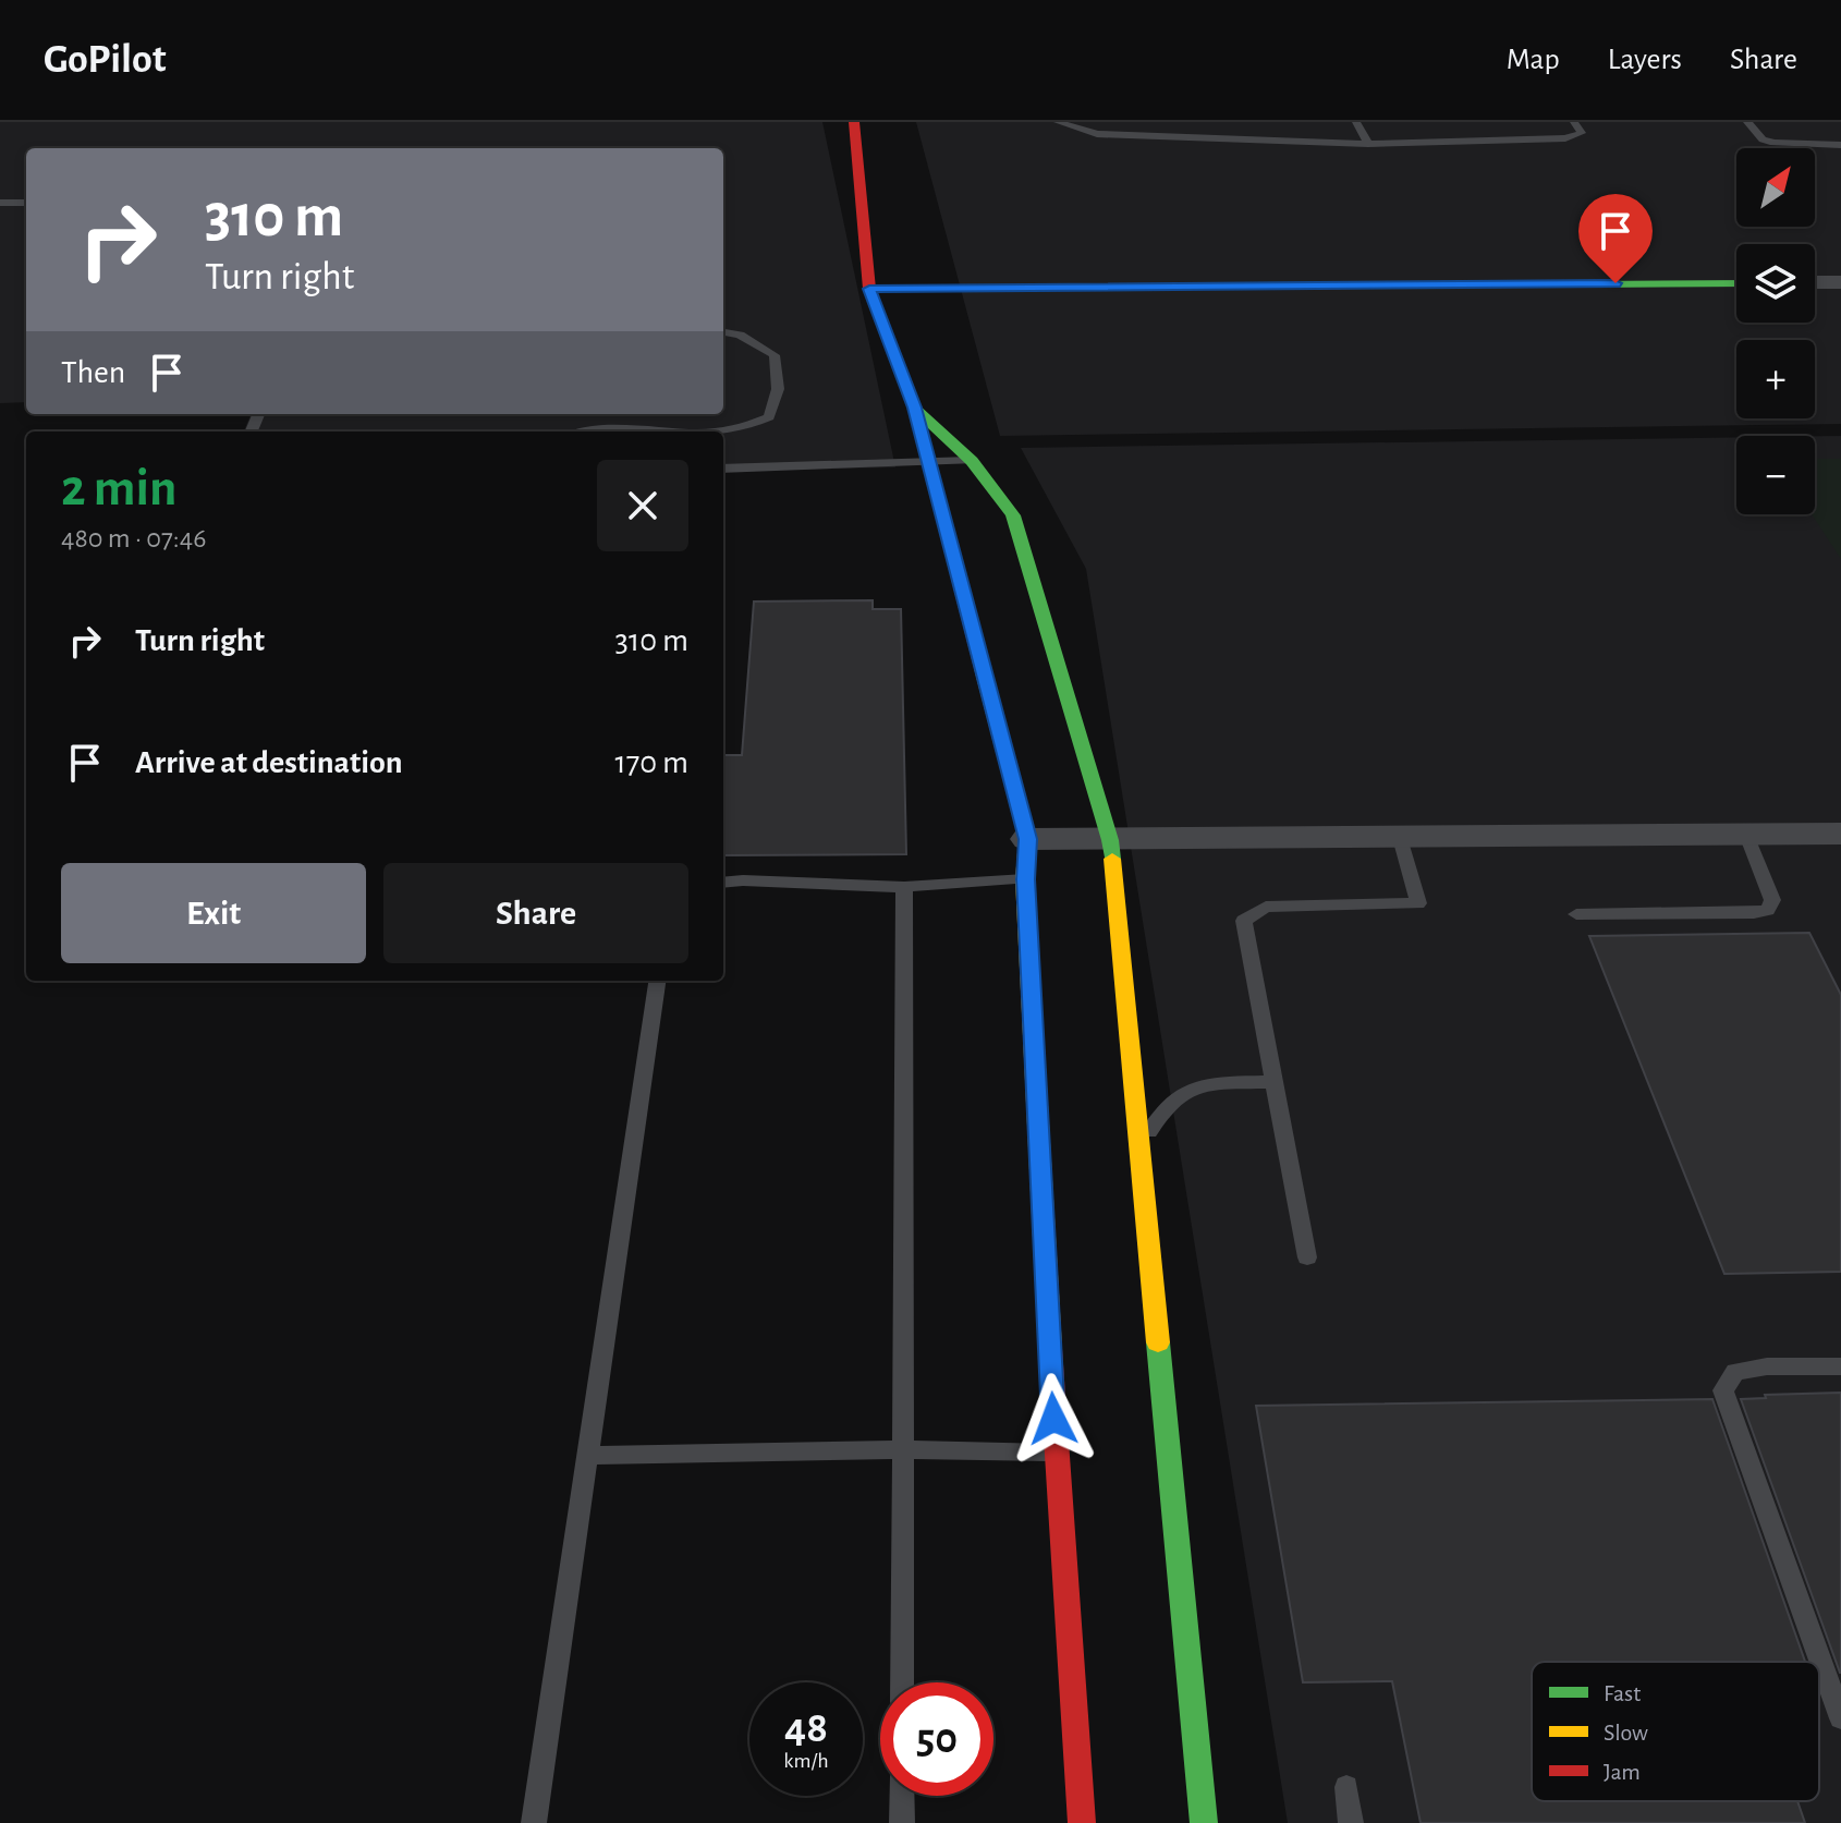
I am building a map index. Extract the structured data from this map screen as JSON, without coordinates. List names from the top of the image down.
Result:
{
  "legend": ["Fast", "Slow", "Jam"],
  "north": "top right",
  "page": {
    "header": "GoPilot",
    "nav": ["Map", "Layers", "Share"],
    "map_buttons": ["+", "−"],
    "turn": ["310 m", "Turn right"],
    "then": "Then",
    "heading": ["2 min", "480 m · 07:46"],
    "list": [
      {
        "name": "Turn right",
        "value": "310 m"
      },
      {
        "name": "Arrive at destination",
        "value": "170 m"
      }
    ],
    "buttons": ["Exit", "Share"],
    "speed": "48 km/h",
    "limit": "50"
  }
}
